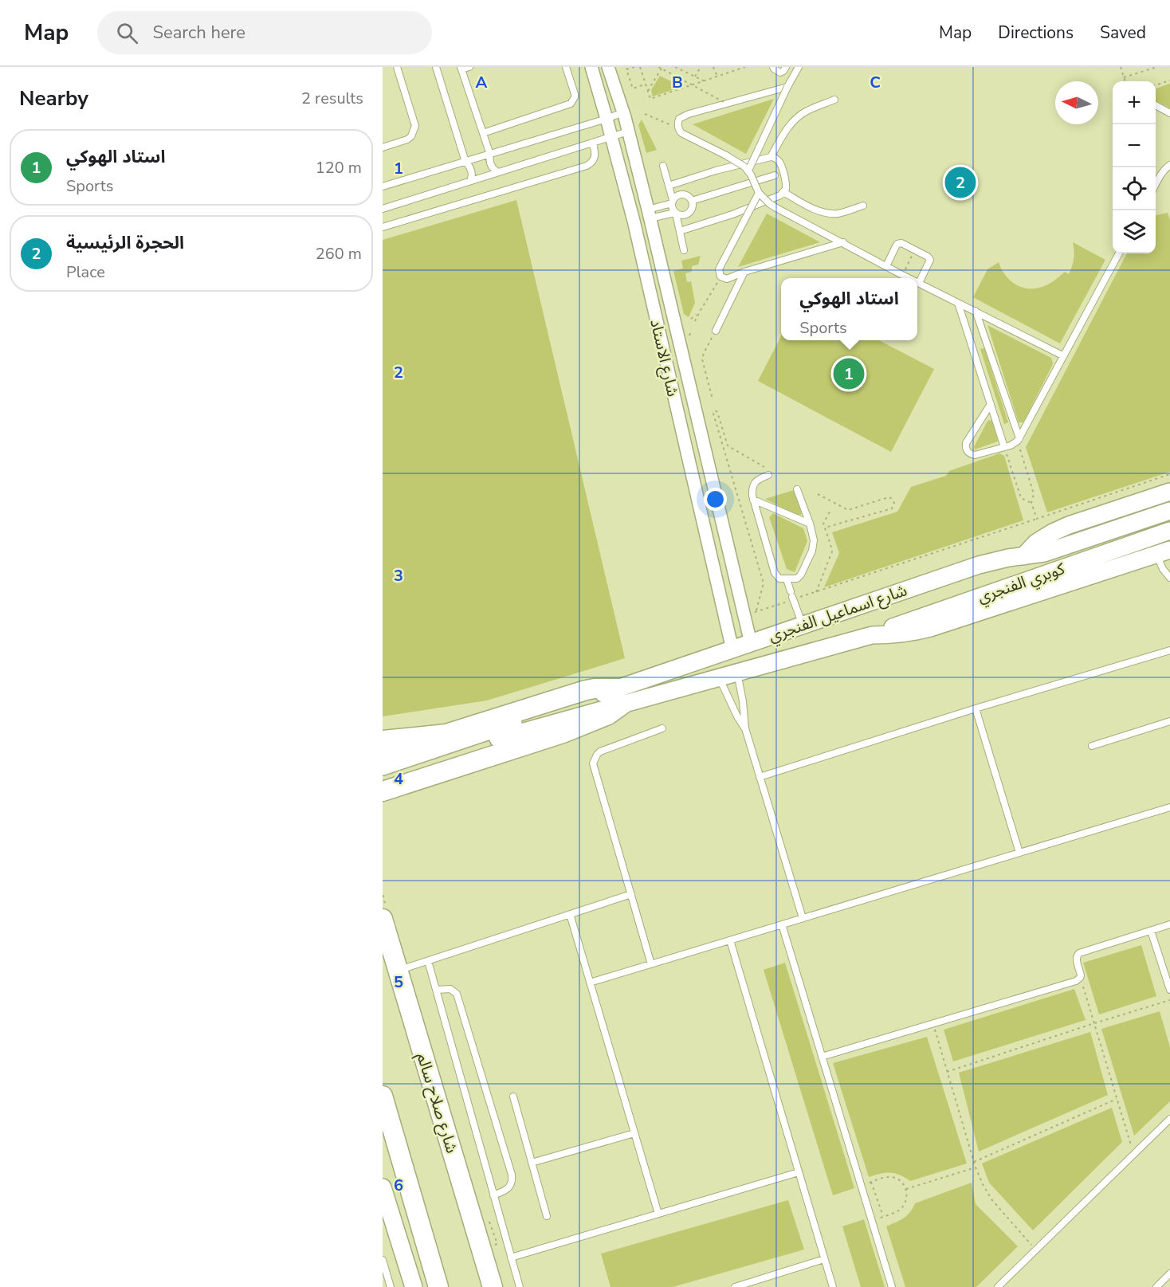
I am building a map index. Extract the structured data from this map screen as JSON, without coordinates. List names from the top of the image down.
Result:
{
  "streets": {
    "highway": ["شارع صلاح سالم"],
    "main road": ["كوبري الفنجري", "شارع اسماعيل الفنجري"],
    "street": ["شارع الاستاد"]
  },
  "crossings": [
    ["شارع الاستاد", "شارع اسماعيل الفنجري"],
    ["كوبري الفنجري", "شارع اسماعيل الفنجري"]
  ],
  "north": "left",
  "page": {
    "header": "Map",
    "search": "Search here",
    "nav": ["Map", "Directions", "Saved"],
    "heading": ["Nearby", "2 results"],
    "map_buttons": ["+", "−"],
    "list": [
      {
        "mark": "1",
        "name": "استاد الهوكي",
        "note": "Sports",
        "value": "120 m"
      },
      {
        "mark": "2",
        "name": "الحجرة الرئيسية",
        "note": "Place",
        "value": "260 m"
      }
    ],
    "pins": ["2", "1"],
    "popup": ["استاد الهوكي", "Sports"]
  },
  "grid": {
    "columns": ["A", "B", "C"],
    "rows": [
      "1",
      "2",
      "3",
      "4",
      "5",
      "6"
    ]
  }
}
